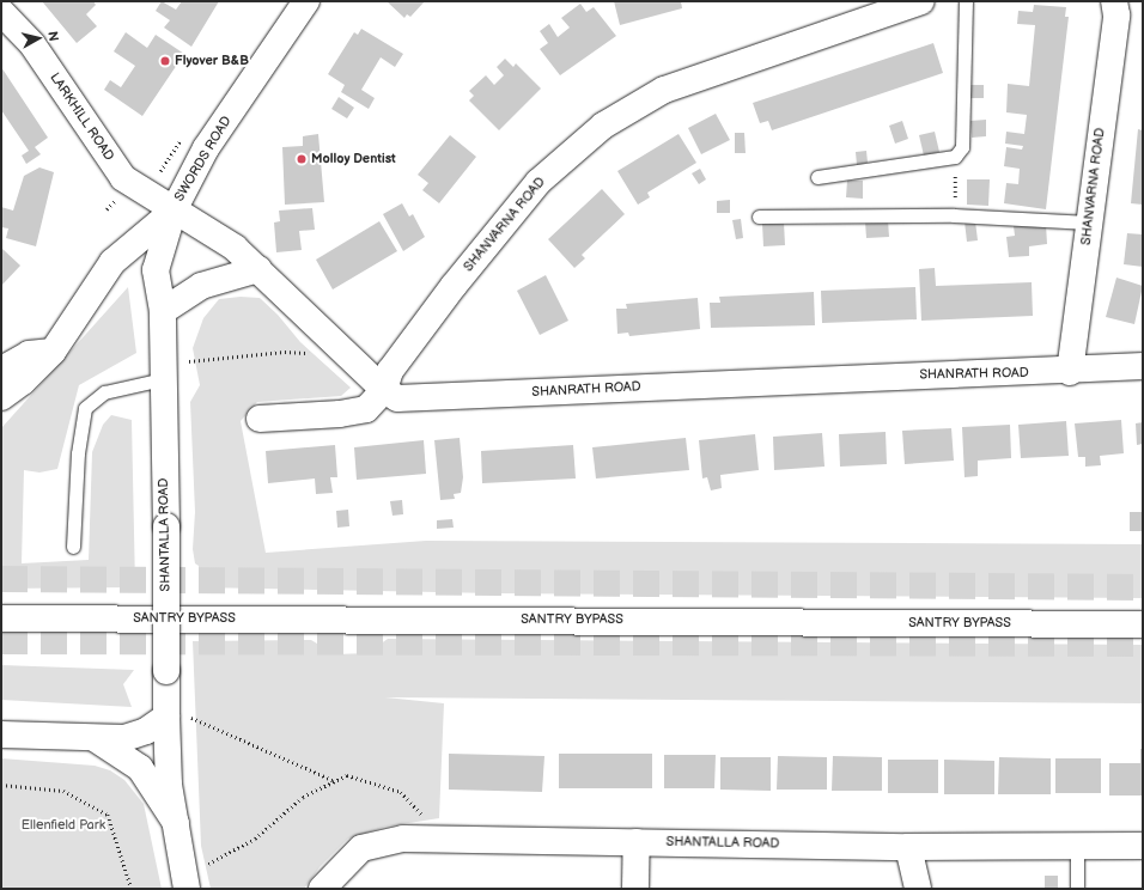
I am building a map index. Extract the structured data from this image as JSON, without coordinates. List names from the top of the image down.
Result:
{
  "streets": {
    "street": [
      "LARKHILL ROAD",
      "SWORDS ROAD",
      "SHANVARNA ROAD",
      "SHANRATH ROAD",
      "SHANTALLA ROAD",
      "SANTRY BYPASS"
    ]
  },
  "crossings": [
    ["LARKHILL ROAD", "SWORDS ROAD"],
    ["LARKHILL ROAD", "SHANRATH ROAD"],
    ["LARKHILL ROAD", "SHANTALLA ROAD"],
    ["SWORDS ROAD", "SHANRATH ROAD"],
    ["SWORDS ROAD", "SHANTALLA ROAD"],
    ["SHANVARNA ROAD", "SHANRATH ROAD"],
    ["SHANRATH ROAD", "SHANTALLA ROAD"]
  ],
  "parks": ["Ellenfield Park"],
  "places": ["Flyover B&B", "Molloy Dentist"],
  "north": "right"
}
